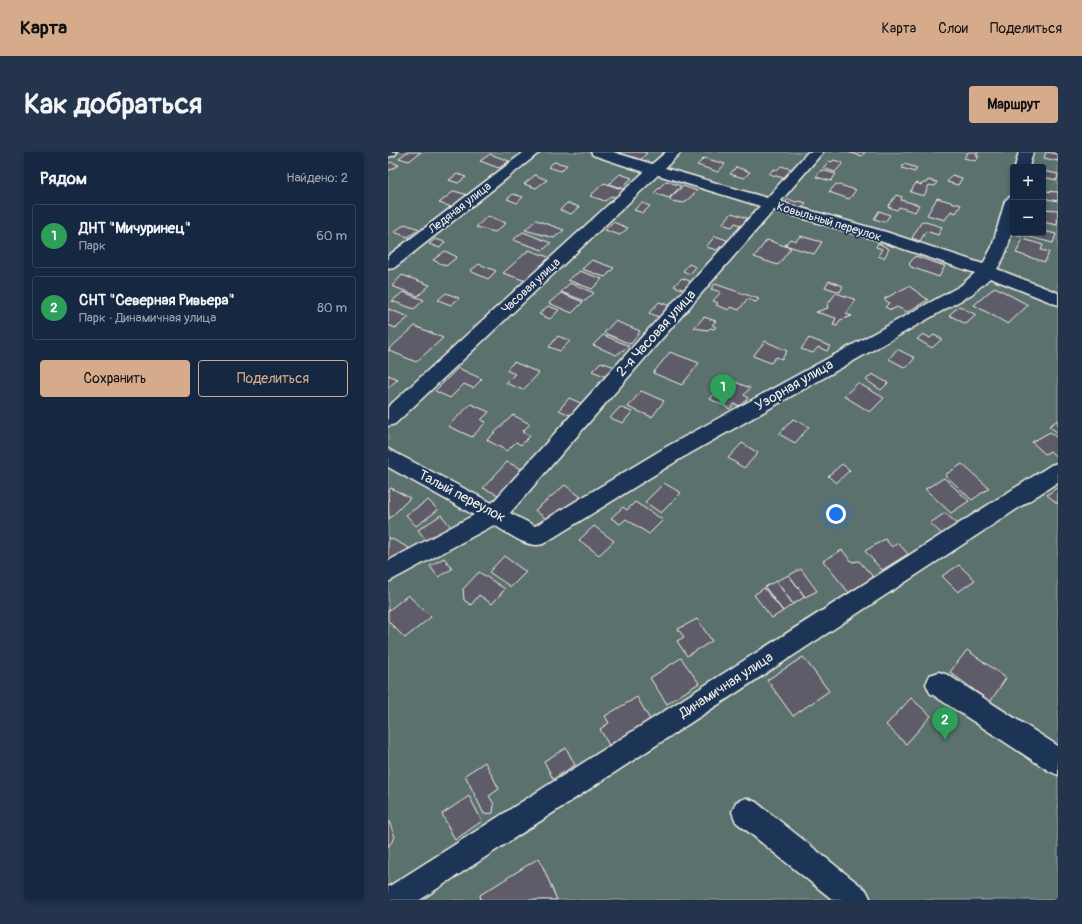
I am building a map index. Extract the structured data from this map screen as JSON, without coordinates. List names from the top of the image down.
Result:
{
  "streets": {
    "street": [
      "Ледяная улица",
      "Ковыльный переулок",
      "Часовая улица",
      "2-я Часовая улица",
      "Узорная улица",
      "Талый переулок",
      "Динамичная улица"
    ]
  },
  "crossings": [
    ["Ковыльный переулок", "Часовая улица"],
    ["Ковыльный переулок", "2-я Часовая улица"],
    ["Ковыльный переулок", "Узорная улица"],
    ["2-я Часовая улица", "Талый переулок"],
    ["Узорная улица", "Талый переулок"]
  ],
  "page": {
    "header": "Карта",
    "nav": ["Карта", "Слои", "Поделиться"],
    "buttons": [
      "Маршрут",
      ["Сохранить", "Поделиться"]
    ],
    "title": "Как добраться",
    "heading": ["Рядом", "Найдено: 2"],
    "map_buttons": ["+", "−"],
    "list": [
      {
        "mark": "1",
        "name": "ДНТ \"Мичуринец\"",
        "note": "Парк",
        "value": "60 m"
      },
      {
        "mark": "2",
        "name": "СНТ \"Северная Ривьера\"",
        "note": "Парк · Динамичная улица",
        "value": "80 m"
      }
    ],
    "pins": ["1", "2"]
  }
}
